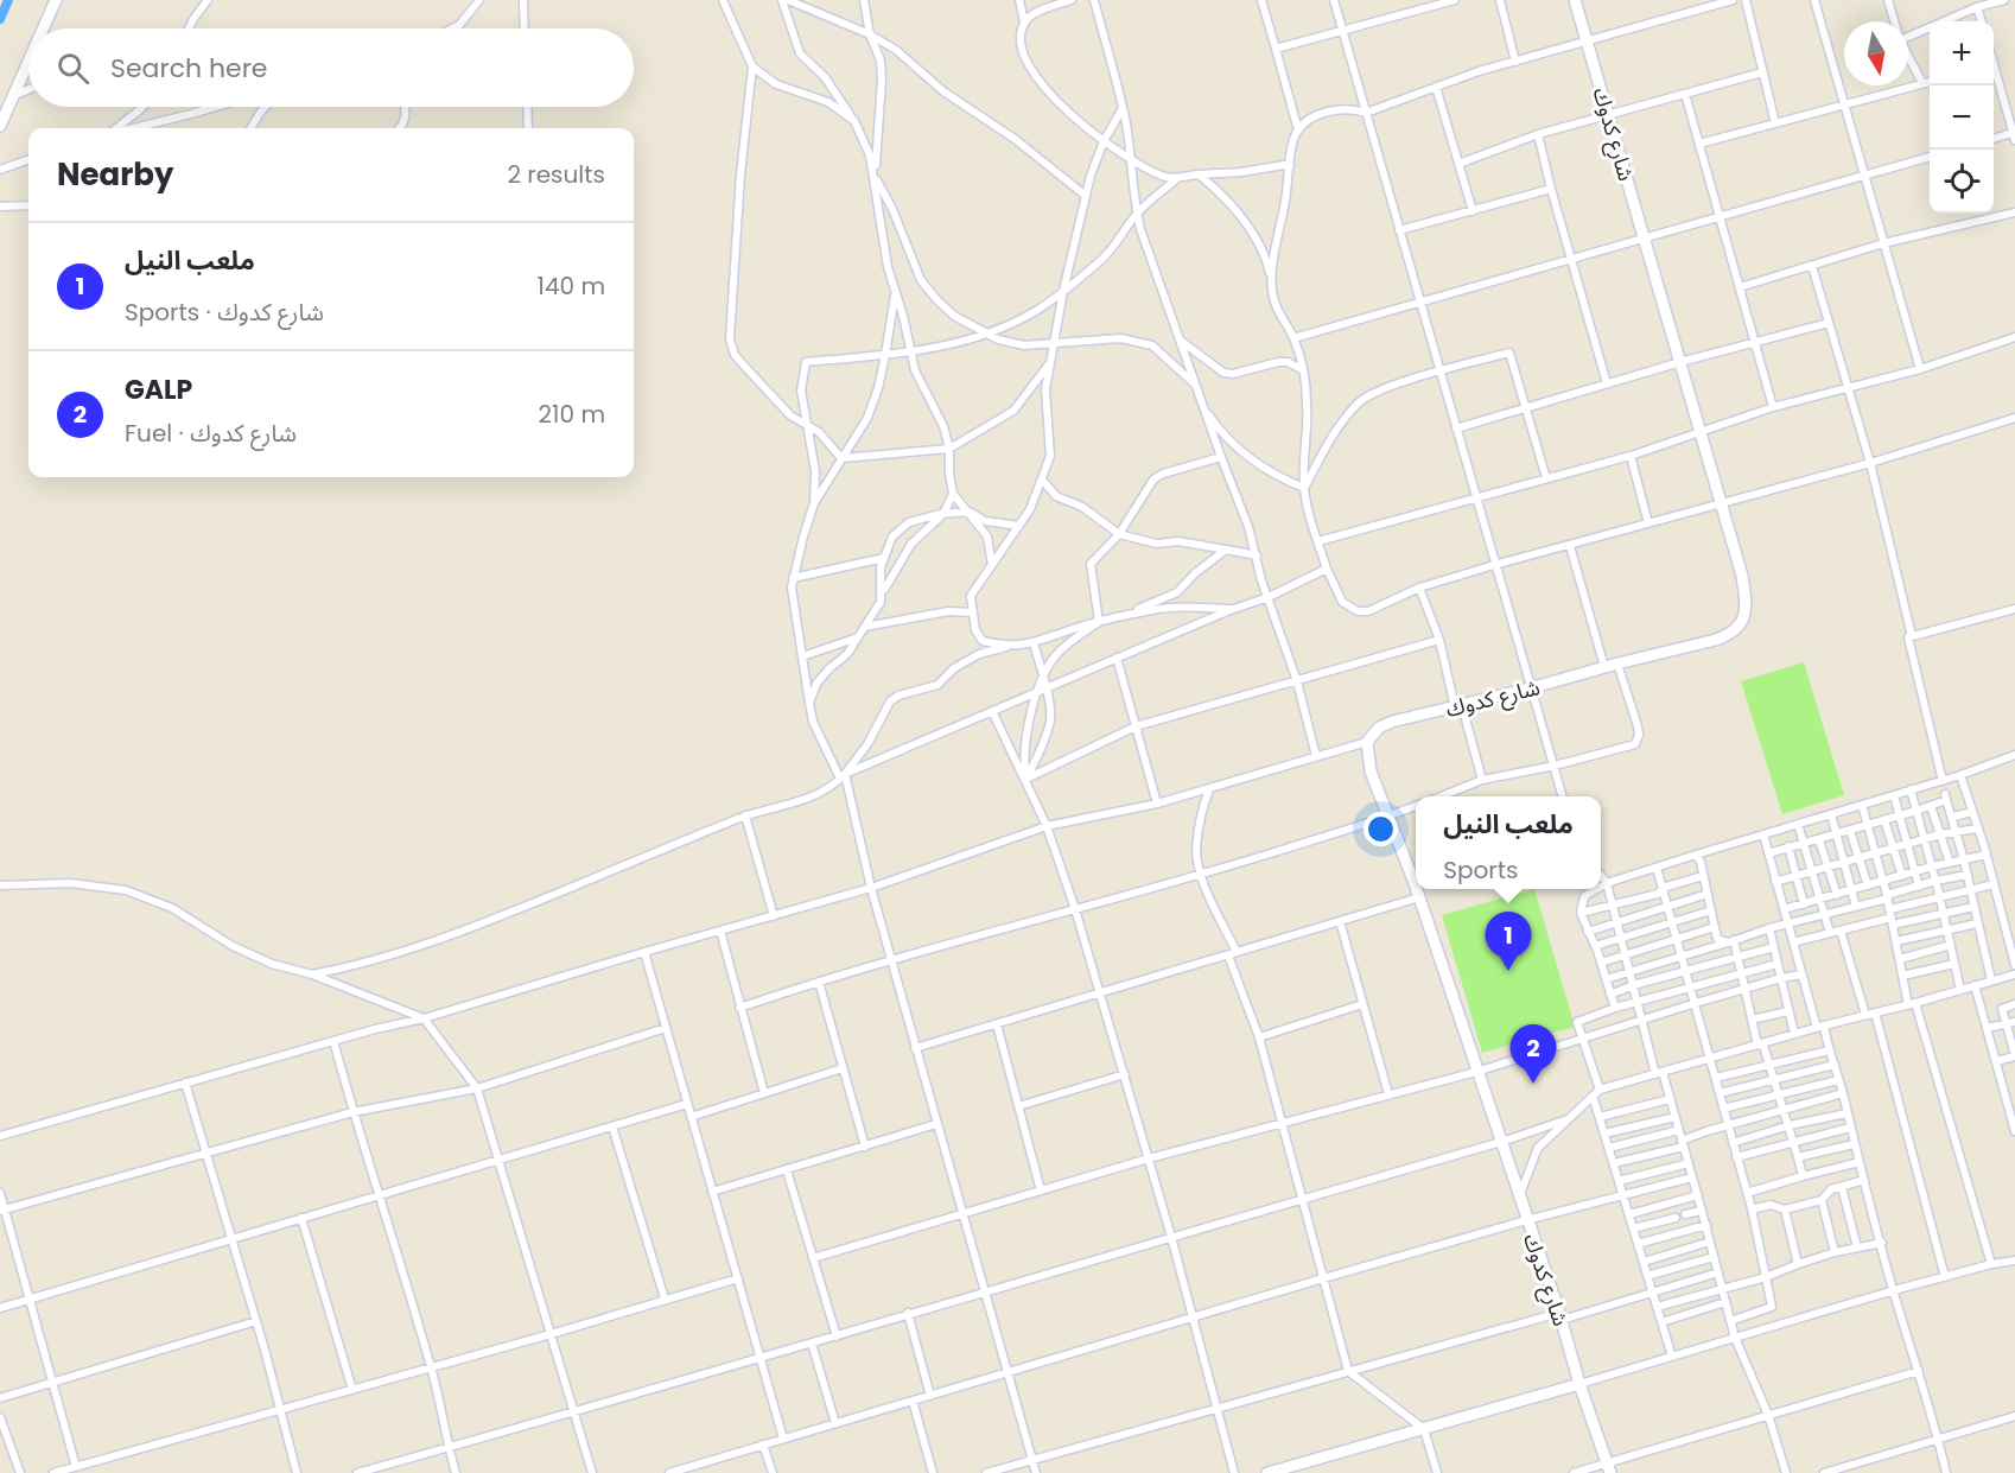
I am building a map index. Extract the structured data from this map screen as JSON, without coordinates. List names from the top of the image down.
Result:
{
  "streets": {
    "street": ["شارع كدوك"]
  },
  "north": "bottom",
  "page": {
    "map_buttons": ["+", "−"],
    "search": "Search here",
    "heading": ["Nearby", "2 results"],
    "list": [
      {
        "mark": "1",
        "name": "ملعب النيل",
        "note": "Sports · شارع كدوك",
        "value": "140 m"
      },
      {
        "mark": "2",
        "name": "GALP",
        "note": "Fuel · شارع كدوك",
        "value": "210 m"
      }
    ],
    "popup": ["ملعب النيل", "Sports"],
    "pins": ["1", "2"]
  }
}
